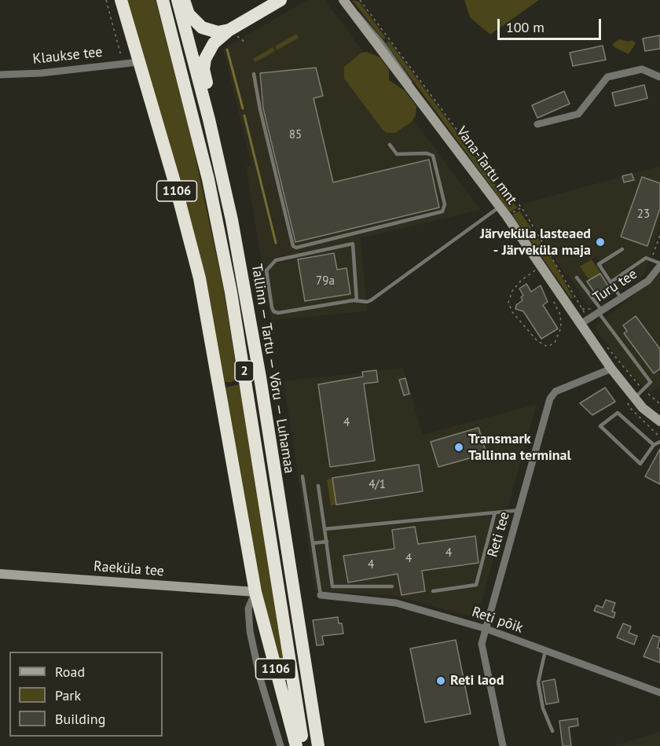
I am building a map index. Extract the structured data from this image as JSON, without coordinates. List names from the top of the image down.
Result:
{
  "streets": {
    "highway": ["1106", "Tallinn — Tartu — Võru — Luhamaa", "2"],
    "street": [
      "Klaukse tee",
      "Vana-Tartu mnt",
      "Turu tee",
      "Reti tee",
      "Raeküla tee",
      "Reti põik"
    ]
  },
  "crossings": [
    ["Klaukse tee", "1106"],
    ["Vana-Tartu mnt", "Turu tee"],
    ["Vana-Tartu mnt", "Reti tee"],
    ["1106", "Raeküla tee"],
    ["Reti tee", "Reti põik"]
  ],
  "places": ["Järveküla lasteaed - Järveküla maja", "Transmark Tallinna terminal", "Reti laod"],
  "house_numbers": [
    "85",
    "23",
    "79a",
    "4",
    "4/1",
    "4",
    "4",
    "4"
  ],
  "legend": ["Road", "Park", "Building"],
  "scale_bar": "100 m"
}
